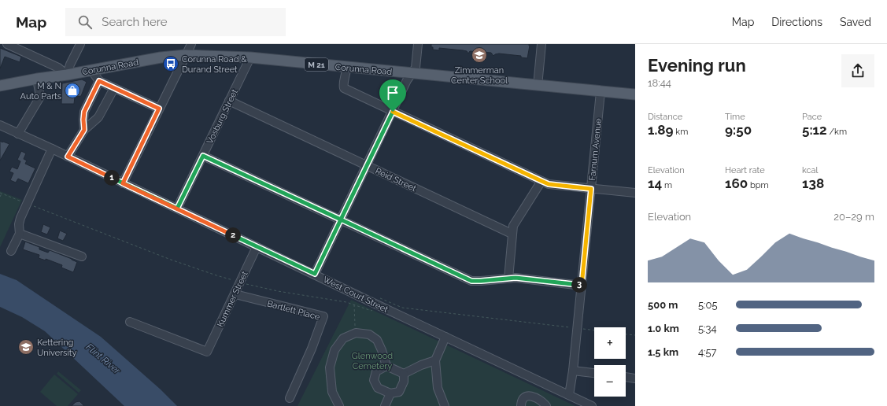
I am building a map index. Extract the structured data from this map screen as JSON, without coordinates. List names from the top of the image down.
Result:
{
  "streets": {
    "main road": ["M 21", "Corunna Road"],
    "street": [
      "Vosburg Street",
      "Farnum Avenue",
      "Reid Street",
      "West Court Street",
      "Kummer Street",
      "Bartlett Place"
    ]
  },
  "crossings": [
    ["Corunna Road", "Vosburg Street"],
    ["Corunna Road", "Farnum Avenue"],
    ["Vosburg Street", "Reid Street"],
    ["Vosburg Street", "West Court Street"],
    ["Farnum Avenue", "West Court Street"],
    ["West Court Street", "Kummer Street"],
    ["Kummer Street", "Bartlett Place"]
  ],
  "water": ["Flint River"],
  "parks": ["Glenwood Cemetery"],
  "places": {
    "school or university": ["Zimmerman Center School", "Kettering University"],
    "bus stop": ["Corunna Road & Durand Street"],
    "shop": ["M & N Auto Parts"]
  },
  "page": {
    "header": "Map",
    "search": "Search here",
    "nav": ["Map", "Directions", "Saved"],
    "heading": ["Evening run", "18:44"],
    "stats": [
      ["Distance", "1.89 km"],
      ["Time", "9:50"],
      ["Pace", "5:12 /km"],
      ["Elevation", "14 m"],
      ["Heart rate", "160 bpm"],
      ["kcal", "138"]
    ],
    "pins": ["1", "2", "3"],
    "chart": ["Elevation", "20–29 m"],
    "list": [
      {
        "name": "500 m",
        "note": "5:05"
      },
      {
        "name": "1.0 km",
        "note": "5:34"
      },
      {
        "name": "1.5 km",
        "note": "4:57"
      }
    ],
    "map_buttons": ["+", "−"]
  }
}
